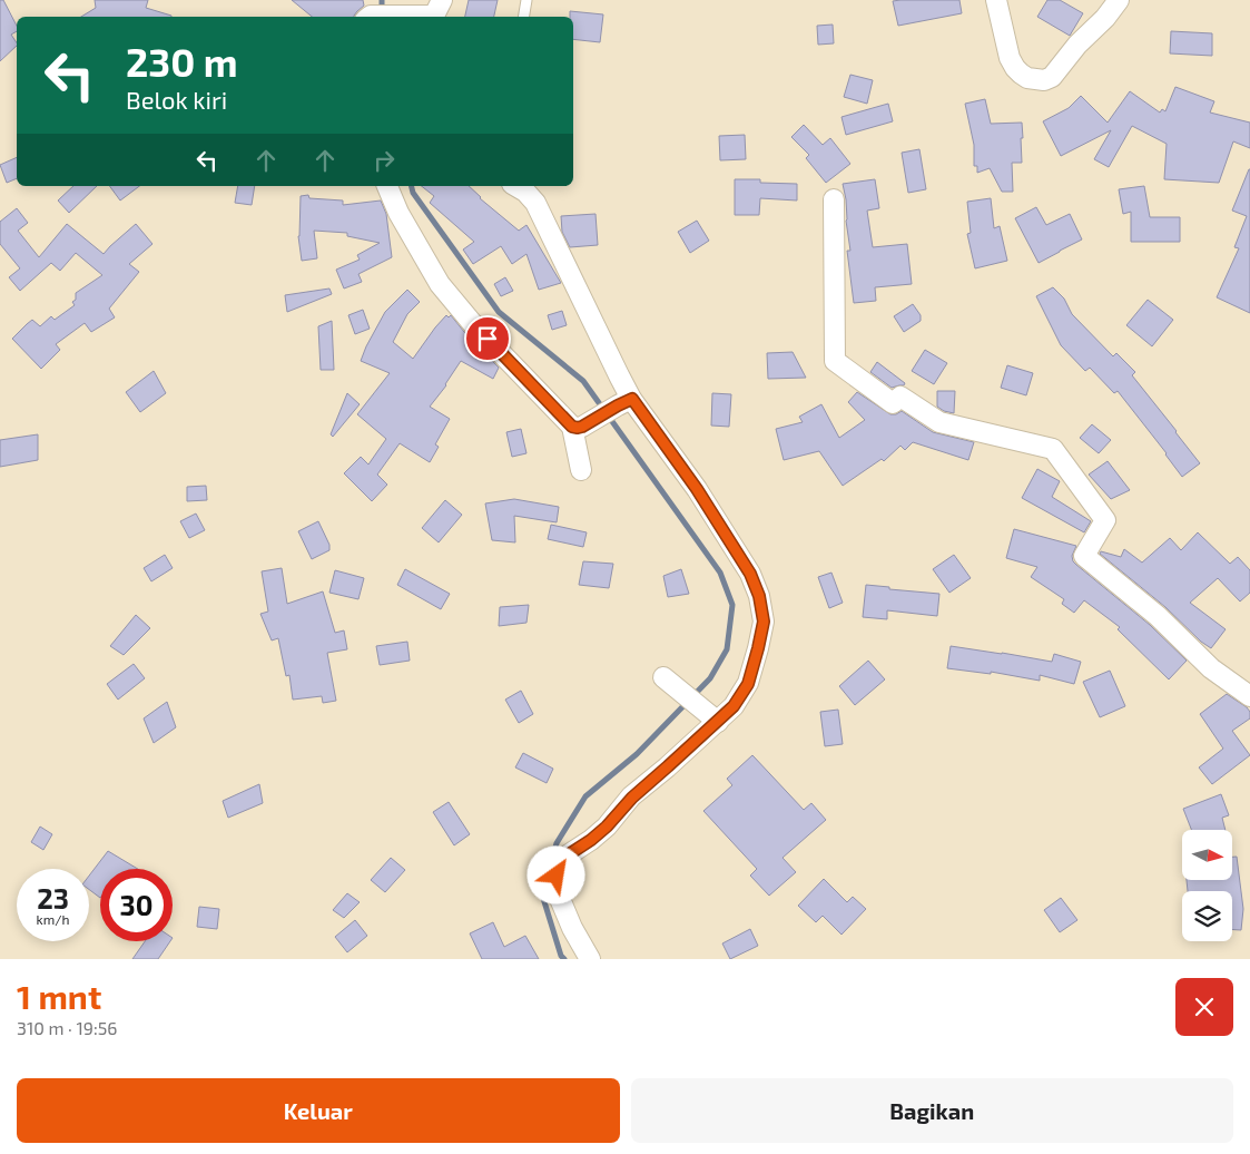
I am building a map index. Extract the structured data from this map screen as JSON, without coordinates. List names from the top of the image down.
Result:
{
  "north": "right",
  "page": {
    "turn": ["230 m", "Belok kiri"],
    "speed": "23 km/h",
    "limit": "30",
    "heading": ["1 mnt", "310 m · 19:56"],
    "buttons": ["Keluar", "Bagikan"]
  }
}
